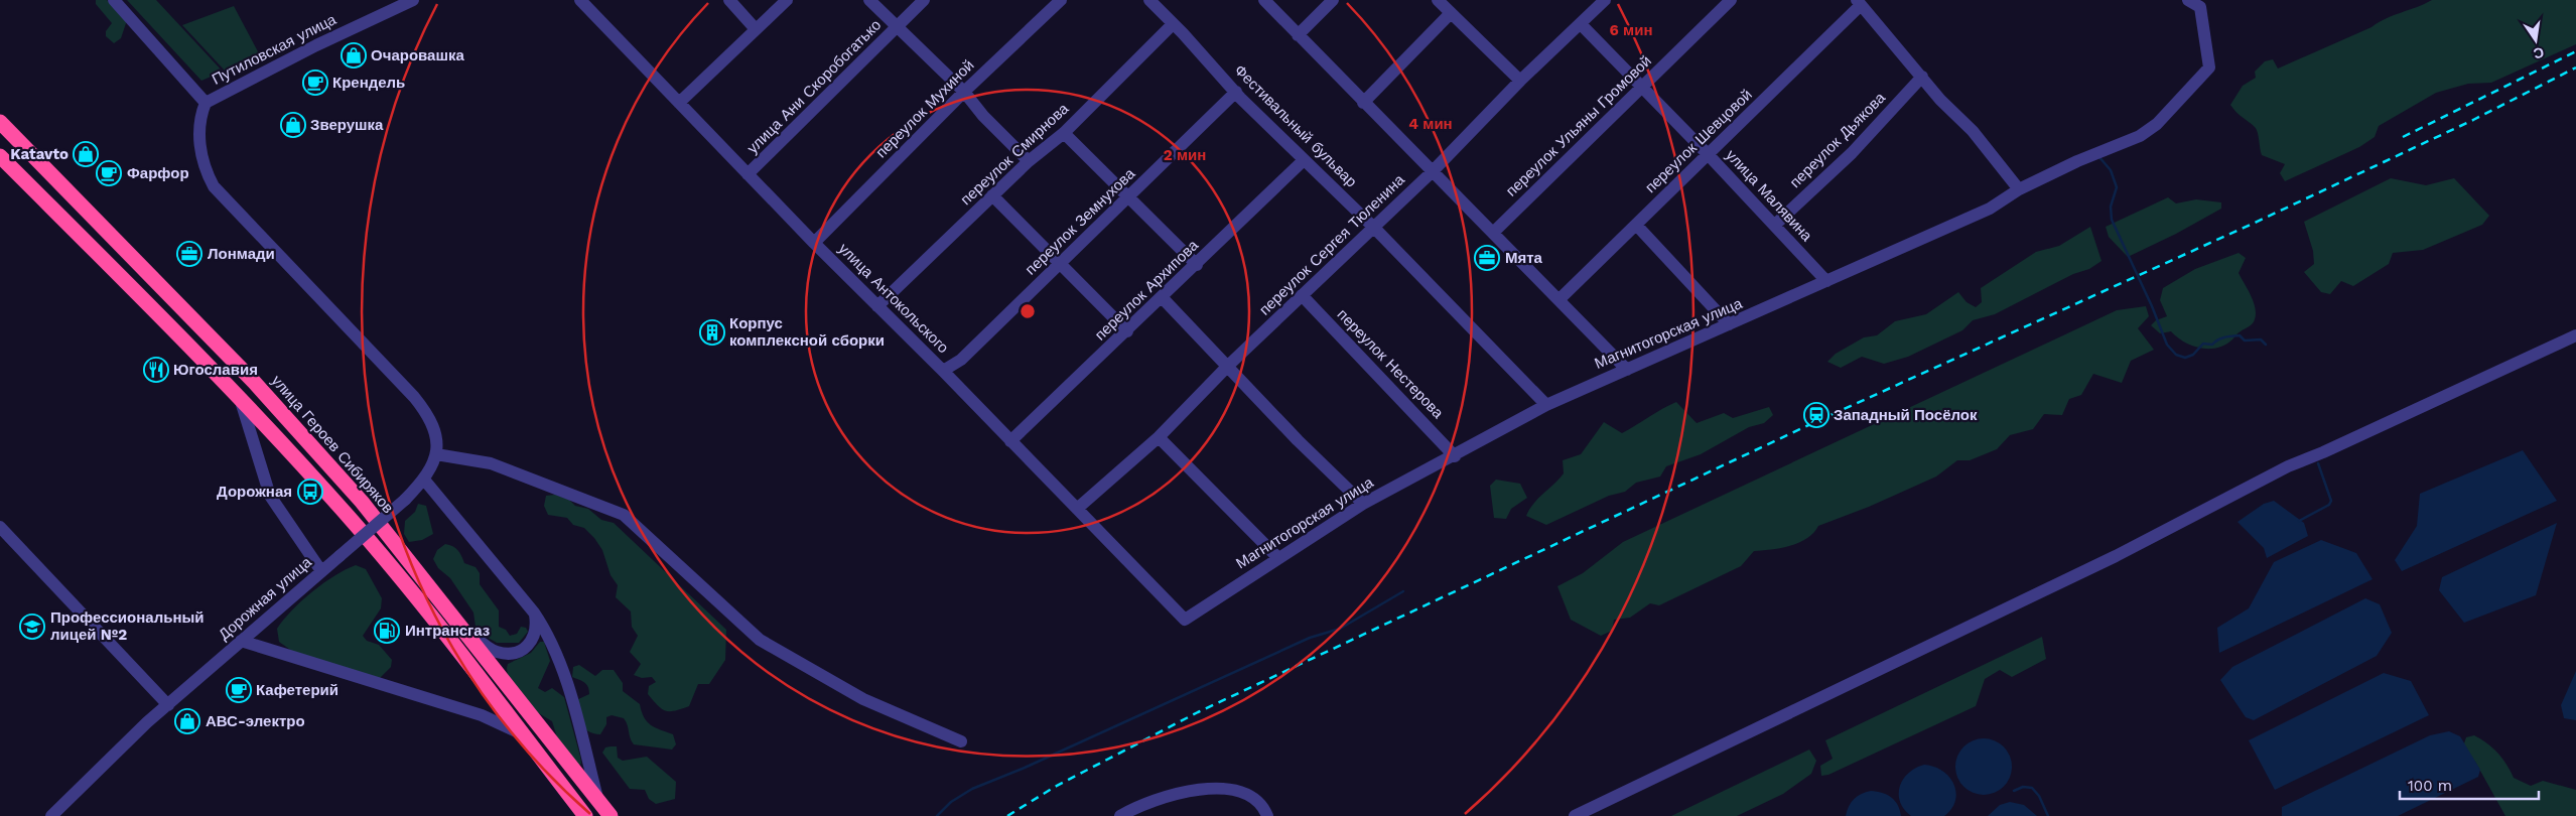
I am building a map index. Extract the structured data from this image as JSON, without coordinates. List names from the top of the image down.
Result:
{
  "streets": {
    "highway": ["улица Героев Сибиряков"],
    "street": [
      "Путиловская улица",
      "улица Ани Скоробогатько",
      "переулок Мухиной",
      "Фестивальный бульвар",
      "переулок Ульяны Громовой",
      "переулок Дьякова",
      "переулок Шевцовой",
      "переулок Смирнова",
      "улица Малявина",
      "переулок Земнухова",
      "переулок Сергея Тюленина",
      "переулок Архипова",
      "улица Антокольского",
      "Магнитогорская улица",
      "переулок Нестерова",
      "Дорожная улица"
    ]
  },
  "crossings": [
    ["улица Ани Скоробогатько", "улица Антокольского"],
    ["переулок Мухиной", "улица Антокольского"],
    ["Фестивальный бульвар", "переулок Смирнова"],
    ["Фестивальный бульвар", "переулок Земнухова"],
    ["Фестивальный бульвар", "переулок Сергея Тюленина"],
    ["Фестивальный бульвар", "переулок Архипова"],
    ["Фестивальный бульвар", "Магнитогорская улица"],
    ["переулок Ульяны Громовой", "улица Малявина"],
    ["переулок Дьякова", "улица Малявина"],
    ["переулок Шевцовой", "улица Малявина"],
    ["переулок Смирнова", "улица Антокольского"],
    ["улица Малявина", "переулок Сергея Тюленина"],
    ["улица Малявина", "Магнитогорская улица"],
    ["переулок Земнухова", "улица Антокольского"],
    ["переулок Сергея Тюленина", "улица Антокольского"],
    ["переулок Сергея Тюленина", "переулок Нестерова"],
    ["переулок Архипова", "улица Антокольского"],
    ["улица Антокольского", "Магнитогорская улица"],
    ["Магнитогорская улица", "переулок Нестерова"]
  ],
  "places": {
    "shop": [
      "Очаровашка",
      "Зверушка",
      "Katavto",
      "АВС-электро"
    ],
    "cafe": ["Крендель", "Фарфор", "Кафетерий"],
    "office": ["Лонмади", "Мята"],
    "building": ["Корпус комплексной сборки"],
    "restaurant": ["Югославия"],
    "station": ["Западный Посёлок"],
    "bus stop": ["Дорожная"],
    "school or university": ["Профессиональный лицей №2"],
    "fuel station": ["Интрансгаз"]
  },
  "scale_bar": "100 m",
  "north": "bottom",
  "rings": ["6 мин", "4 мин", "2 мин"]
}
